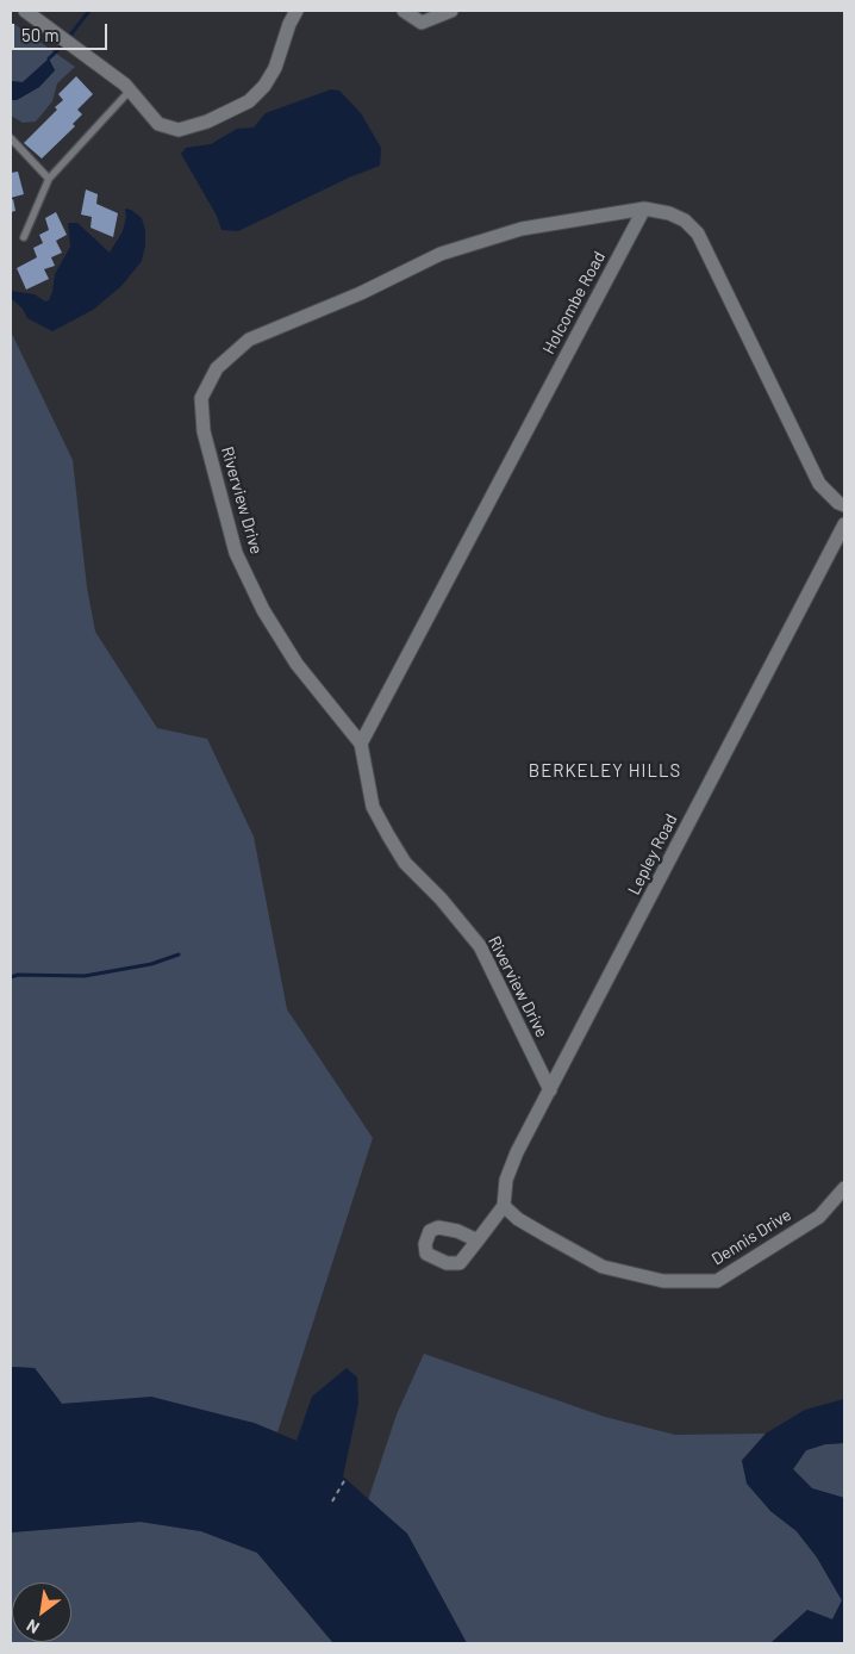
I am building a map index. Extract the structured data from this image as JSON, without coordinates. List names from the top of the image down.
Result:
{
  "streets": {
    "street": [
      "Holcombe Road",
      "Riverview Drive",
      "Lepley Road",
      "Dennis Drive"
    ]
  },
  "crossings": [
    ["Holcombe Road", "Riverview Drive"],
    ["Riverview Drive", "Lepley Road"],
    ["Lepley Road", "Dennis Drive"]
  ],
  "districts": ["BERKELEY HILLS"],
  "scale_bar": "50 m",
  "north": "bottom left"
}
